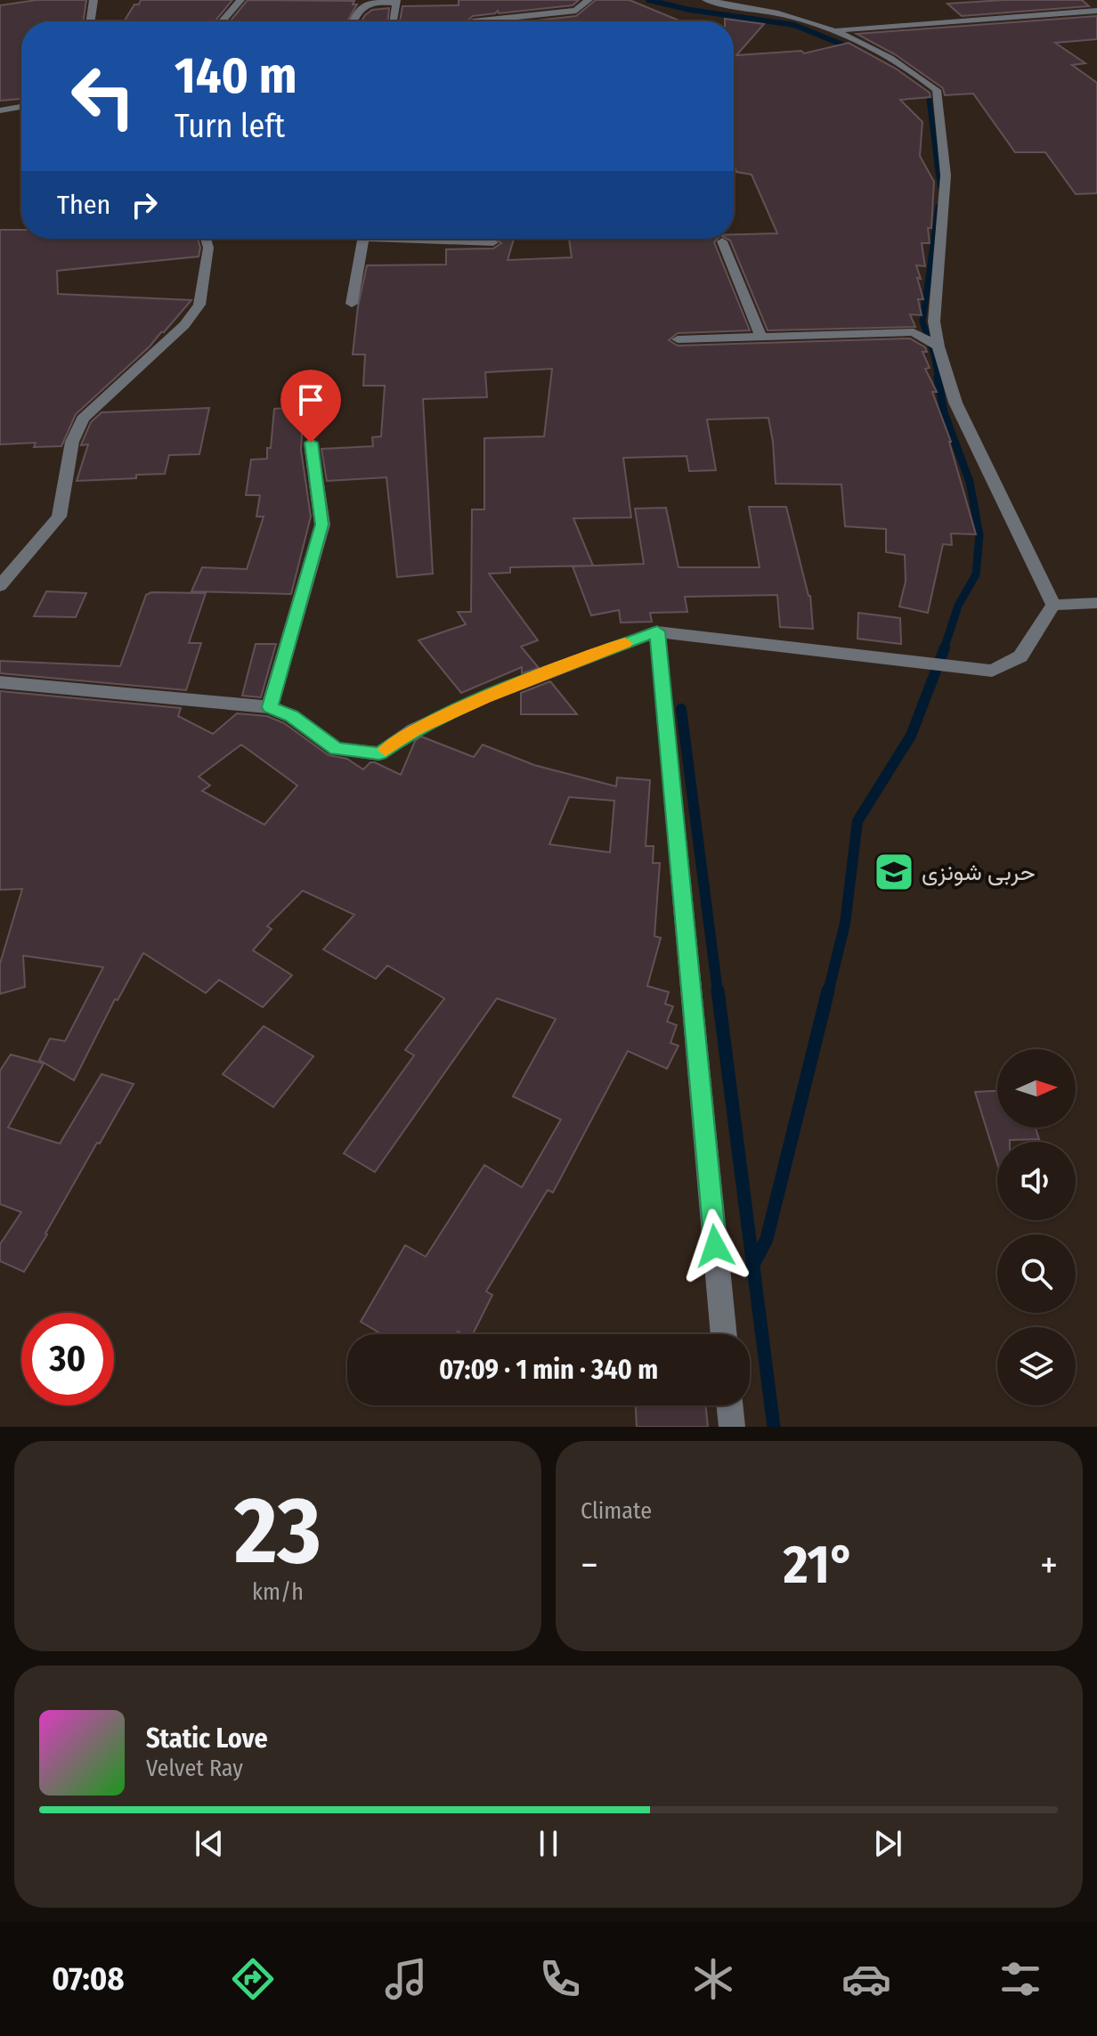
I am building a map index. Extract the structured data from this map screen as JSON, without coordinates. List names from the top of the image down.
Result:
{
  "places": {
    "school or university": ["حربی شونزی"]
  },
  "north": "right",
  "page": {
    "turn": ["140 m", "Turn left"],
    "then": "Then",
    "limit": "30",
    "trip": "07:09 · 1 min · 340 m",
    "tile": [
      ["23", "km/h"],
      "Climate"
    ],
    "heat": ["−", "21°", "+"],
    "song": ["Static Love", "Velvet Ray"],
    "tabs": "07:08"
  }
}
